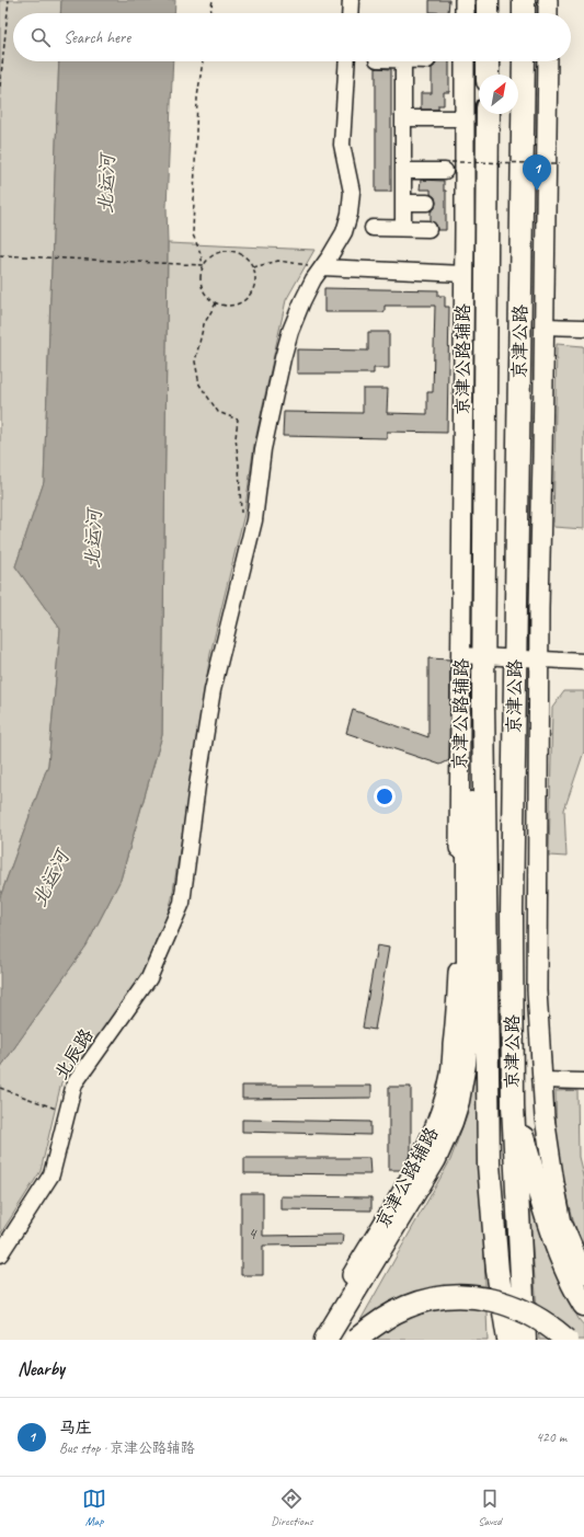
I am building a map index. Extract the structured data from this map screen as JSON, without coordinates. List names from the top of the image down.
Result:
{
  "streets": {
    "highway": ["京津公路"],
    "main road": ["京津公路辅路"],
    "street": ["北辰路"]
  },
  "water": ["北运河"],
  "house_numbers": ["4"],
  "north": "top right",
  "page": {
    "search": "Search here",
    "pins": "1",
    "heading": "Nearby",
    "list": [
      {
        "mark": "1",
        "name": "马庄",
        "note": "Bus stop · 京津公路辅路",
        "value": "420 m"
      }
    ],
    "nav": ["Map", "Directions", "Saved"]
  }
}
